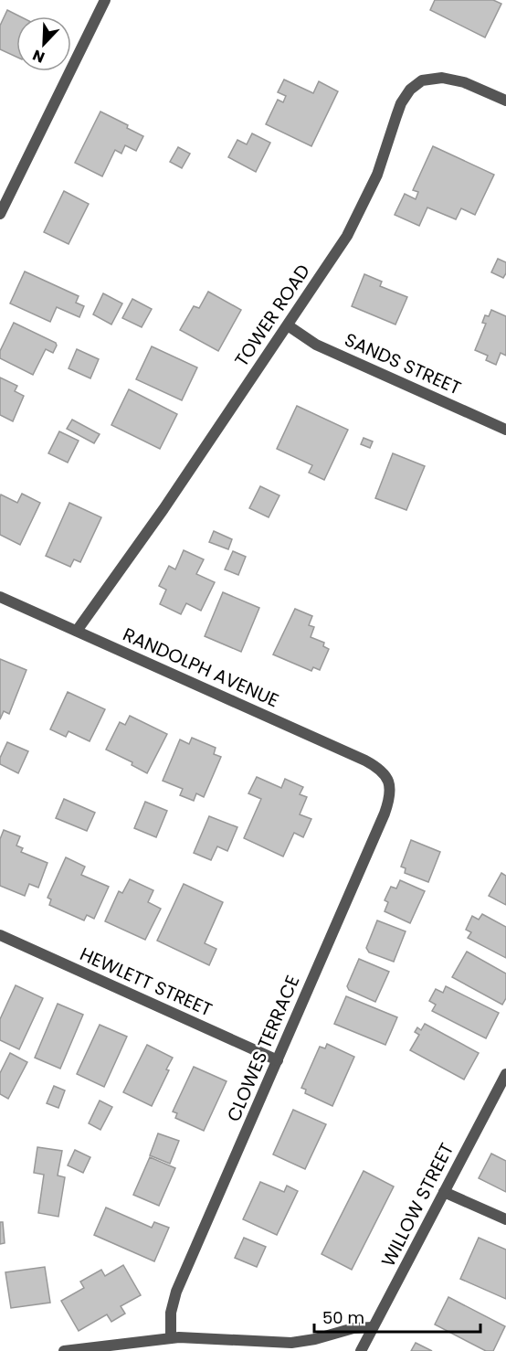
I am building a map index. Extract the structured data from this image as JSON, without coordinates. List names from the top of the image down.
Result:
{
  "streets": {
    "street": [
      "TOWER ROAD",
      "SANDS STREET",
      "RANDOLPH AVENUE",
      "HEWLETT STREET",
      "CLOWES TERRACE",
      "WILLOW STREET"
    ]
  },
  "crossings": [
    ["TOWER ROAD", "SANDS STREET"],
    ["TOWER ROAD", "RANDOLPH AVENUE"],
    ["RANDOLPH AVENUE", "CLOWES TERRACE"],
    ["HEWLETT STREET", "CLOWES TERRACE"]
  ],
  "scale_bar": "50 m",
  "north": "bottom left"
}
